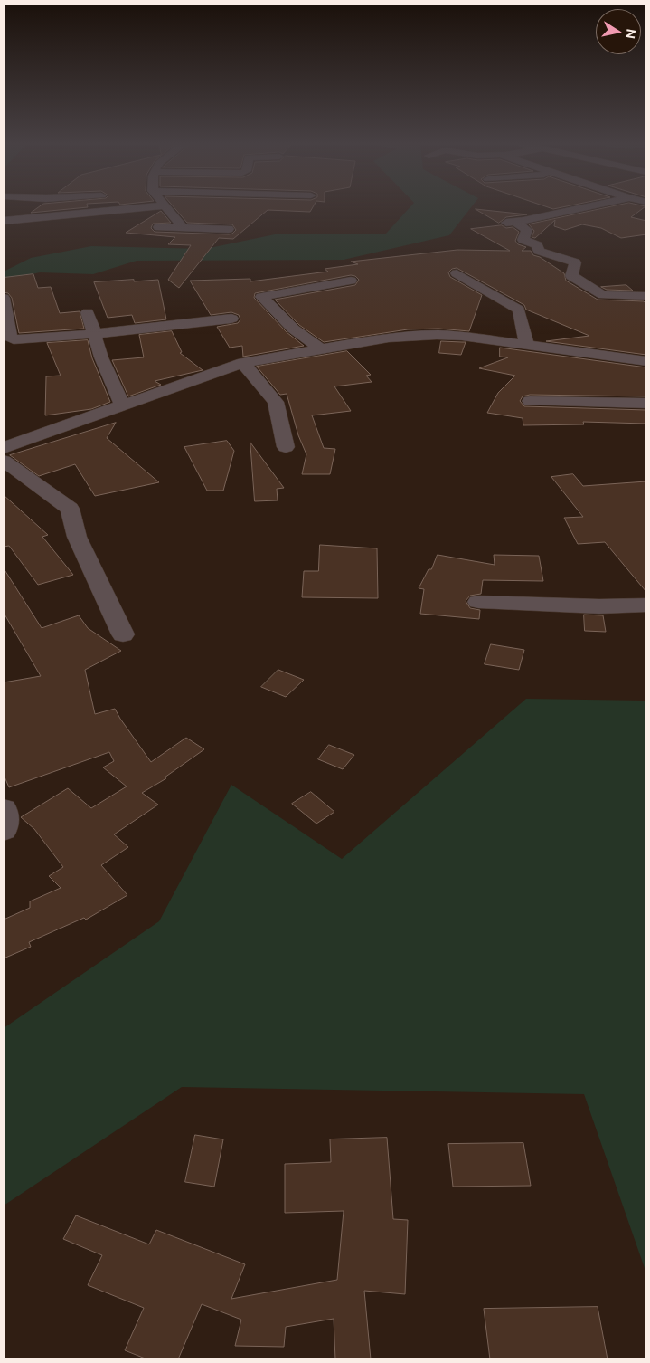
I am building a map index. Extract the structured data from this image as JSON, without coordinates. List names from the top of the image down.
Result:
{
  "north": "right"
}
